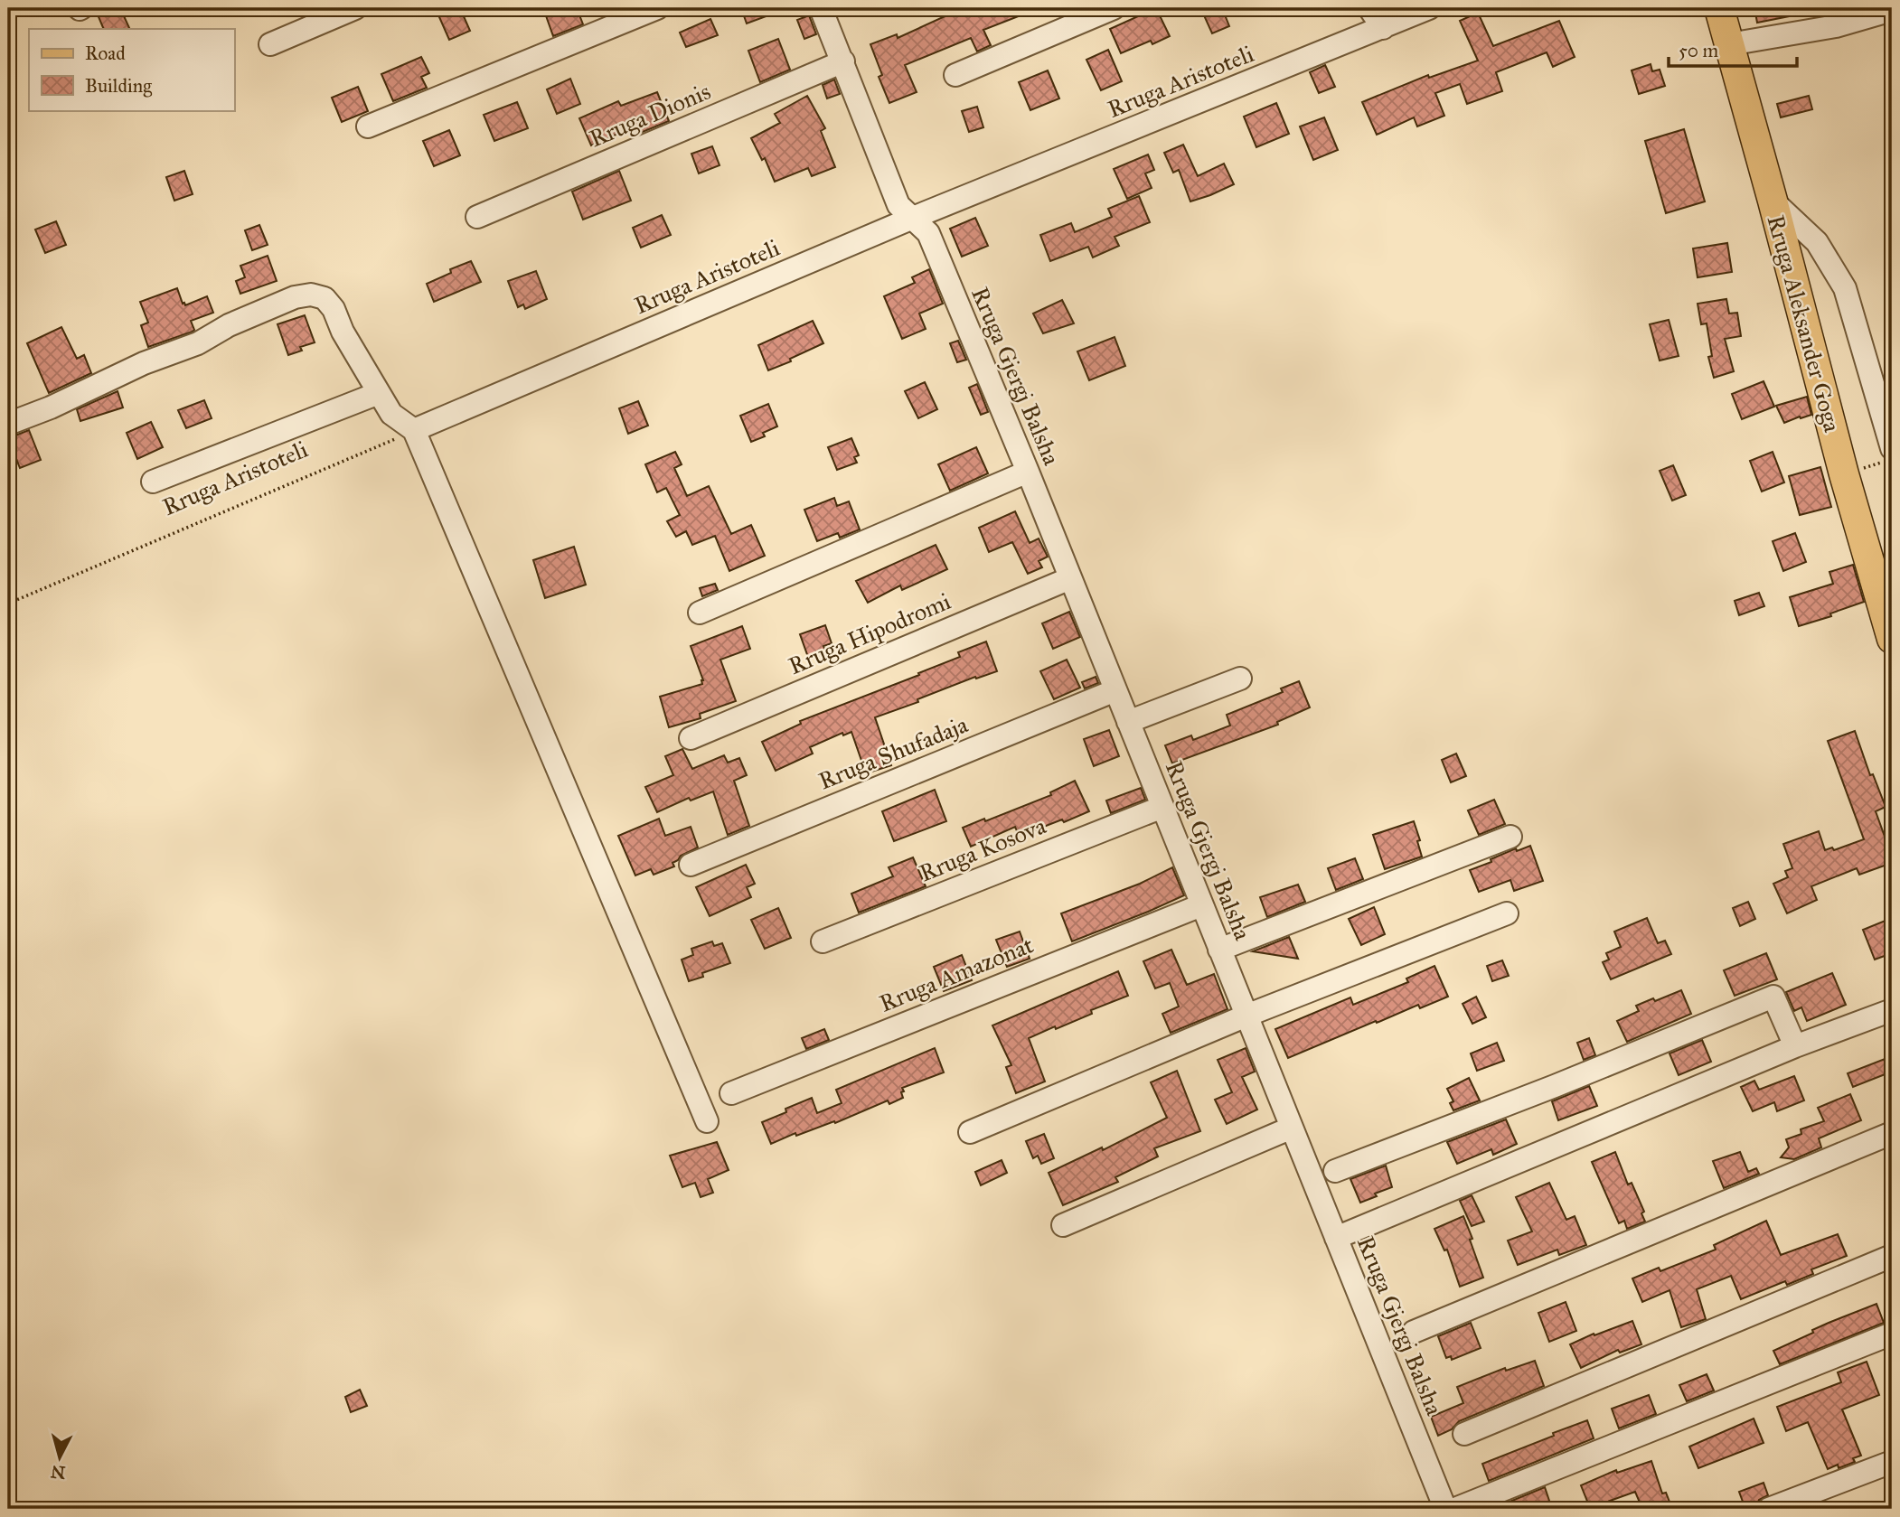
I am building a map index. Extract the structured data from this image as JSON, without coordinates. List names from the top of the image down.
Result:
{
  "streets": {
    "main road": ["Rruga Aleksander Goga"],
    "street": [
      "Rruga Aristoteli",
      "Rruga Dionis",
      "Rruga Gjergj Balsha",
      "Rruga Hipodromi",
      "Rruga Shufadaja",
      "Rruga Kosova",
      "Rruga Amazonat"
    ]
  },
  "crossings": [
    ["Rruga Aristoteli", "Rruga Gjergj Balsha"],
    ["Rruga Dionis", "Rruga Gjergj Balsha"],
    ["Rruga Gjergj Balsha", "Rruga Hipodromi"],
    ["Rruga Gjergj Balsha", "Rruga Shufadaja"],
    ["Rruga Gjergj Balsha", "Rruga Kosova"],
    ["Rruga Gjergj Balsha", "Rruga Amazonat"]
  ],
  "legend": ["Road", "Building"],
  "scale_bar": "50 m",
  "north": "bottom"
}
